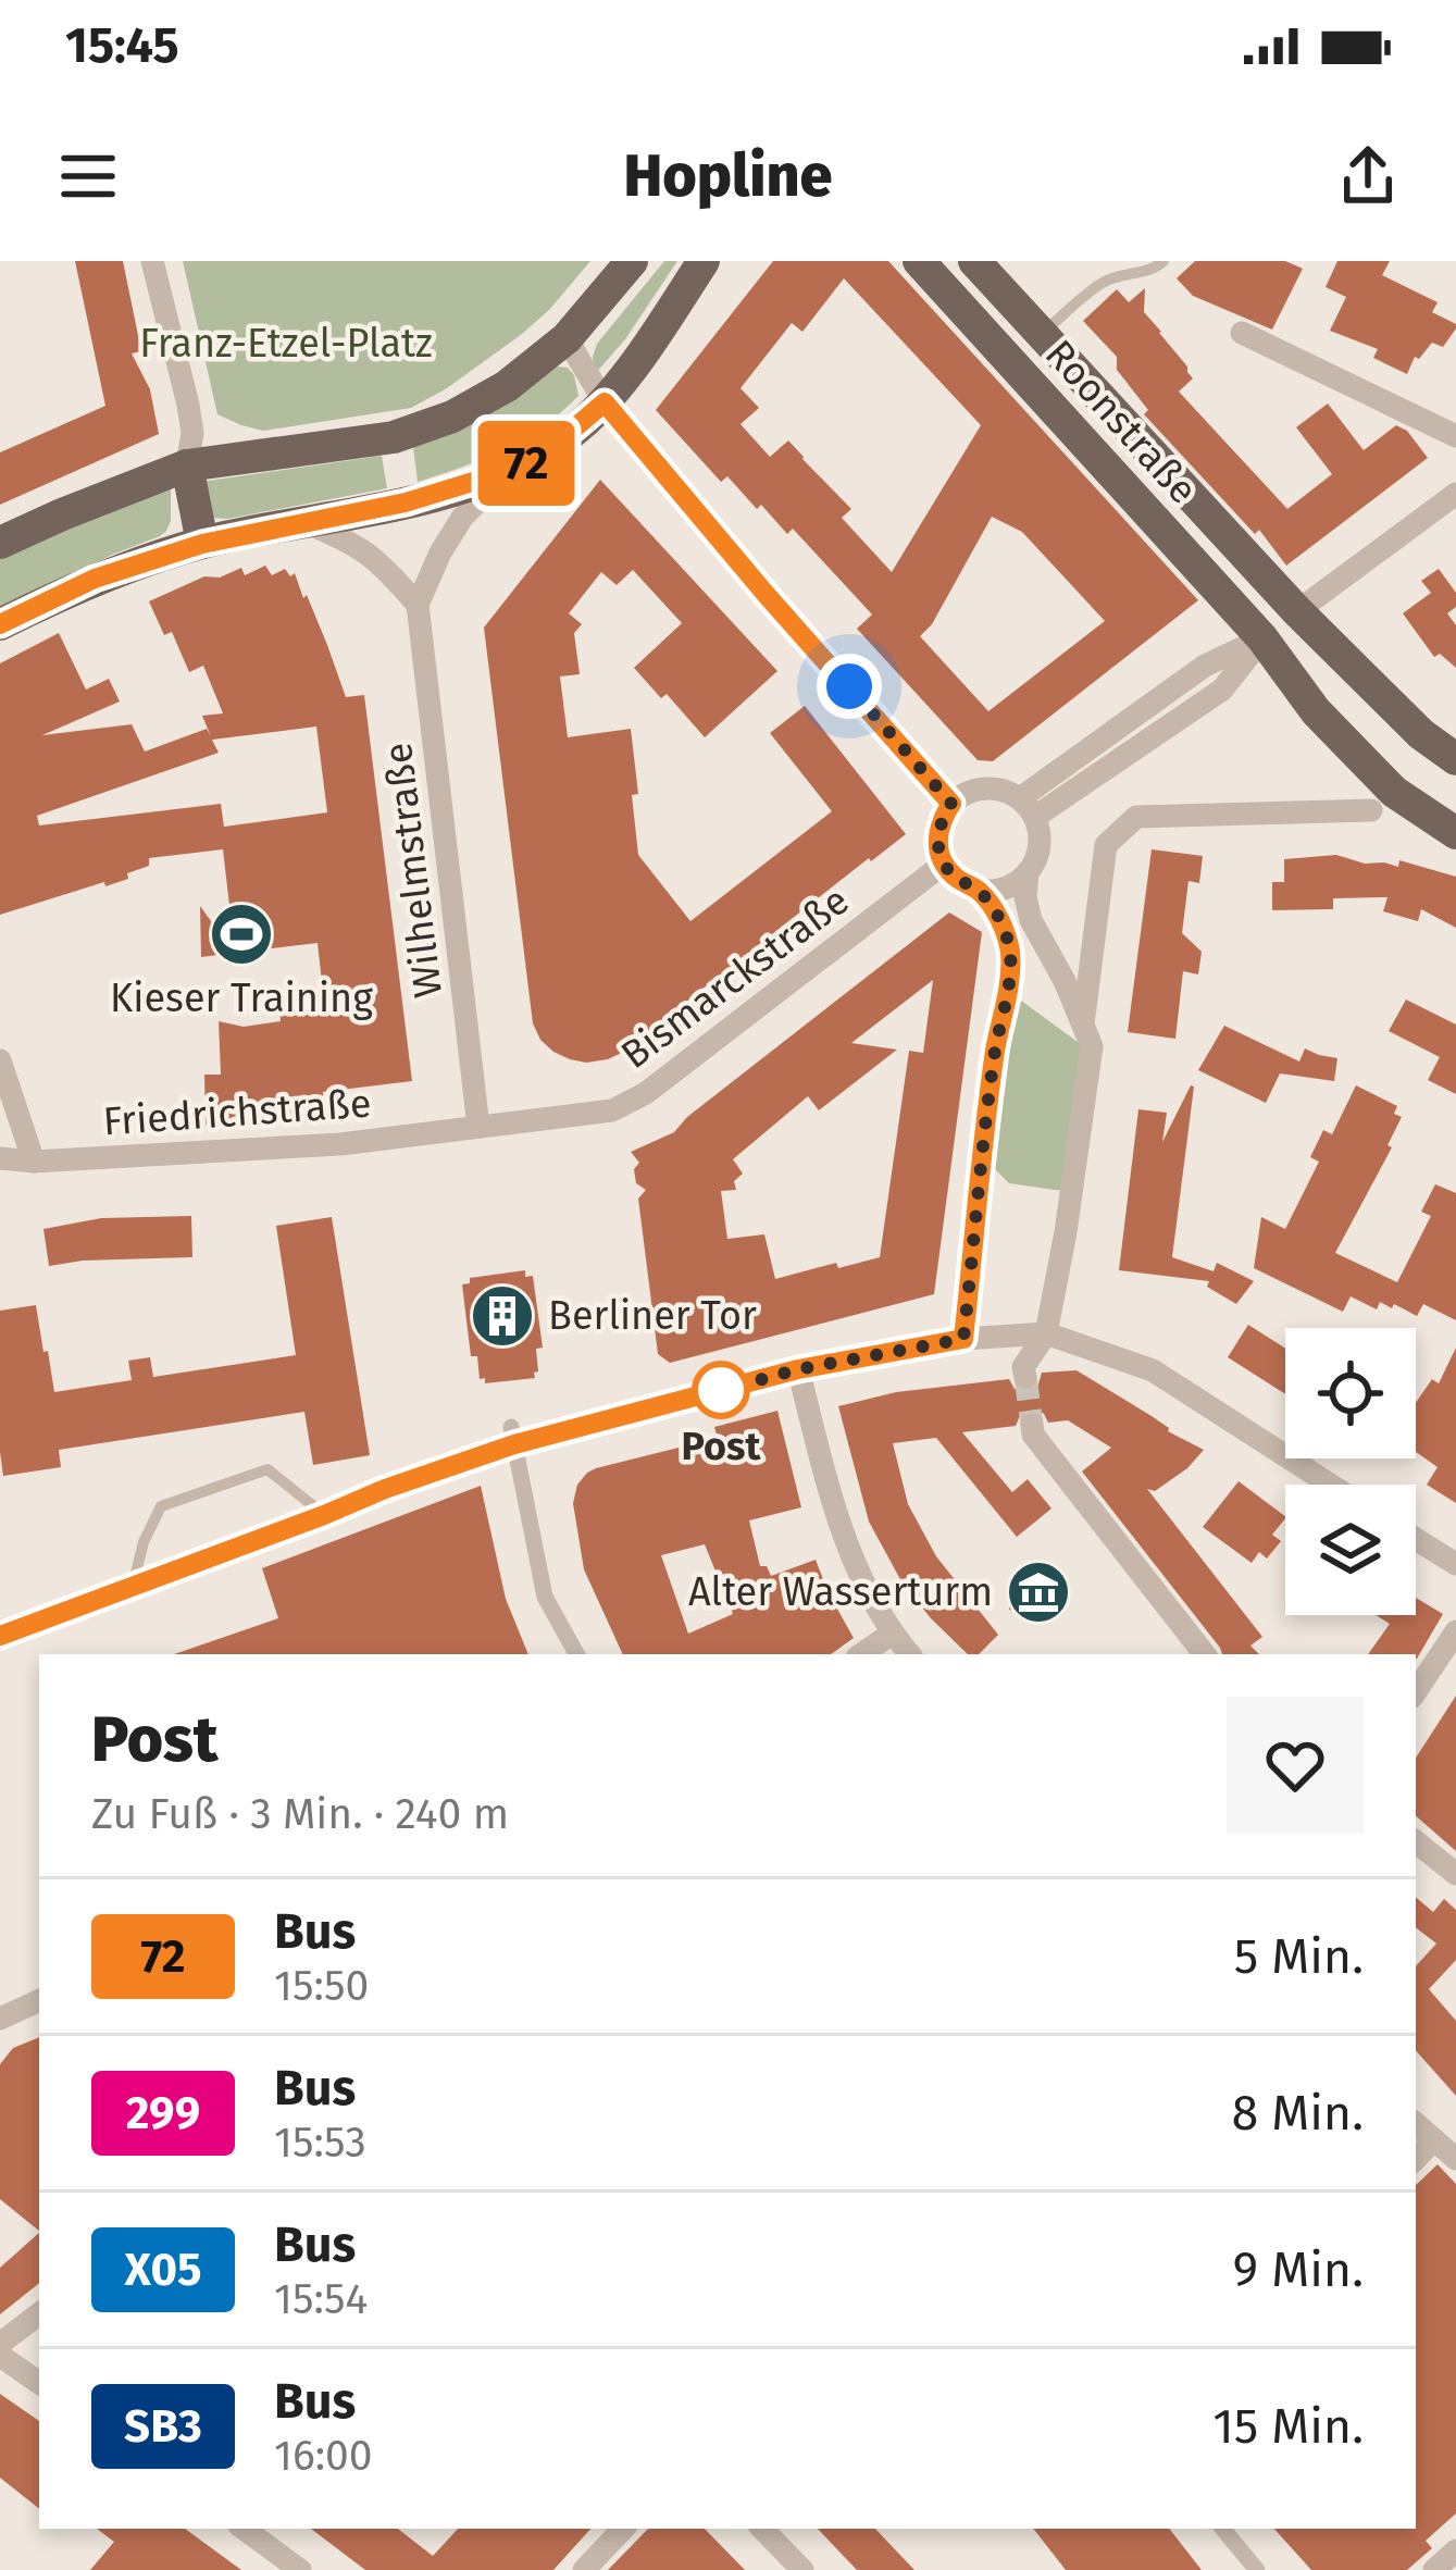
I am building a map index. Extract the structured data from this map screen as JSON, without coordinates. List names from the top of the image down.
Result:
{
  "streets": {
    "main road": ["Roonstraße"],
    "street": ["Wilhelmstraße", "Bismarckstraße", "Friedrichstraße"]
  },
  "crossings": [
    ["Wilhelmstraße", "Bismarckstraße"],
    ["Wilhelmstraße", "Friedrichstraße"],
    ["Bismarckstraße", "Friedrichstraße"]
  ],
  "parks": ["Franz-Etzel-Platz"],
  "places": {
    "sports": ["Kieser Training"],
    "building": ["Berliner Tor"],
    "other": ["Post"],
    "museum": ["Alter Wasserturm"]
  },
  "lines": ["bus line 72"],
  "page": {
    "status": "15:45",
    "header": "Hopline",
    "on_map": "72",
    "heading": ["Post", "Zu Fuß · 3 Min. · 240 m"],
    "list": [
      {
        "mark": "72",
        "name": "Bus",
        "note": "15:50",
        "value": "5 Min."
      },
      {
        "mark": "299",
        "name": "Bus",
        "note": "15:53",
        "value": "8 Min."
      },
      {
        "mark": "X05",
        "name": "Bus",
        "note": "15:54",
        "value": "9 Min."
      },
      {
        "mark": "SB3",
        "name": "Bus",
        "note": "16:00",
        "value": "15 Min."
      }
    ]
  }
}
